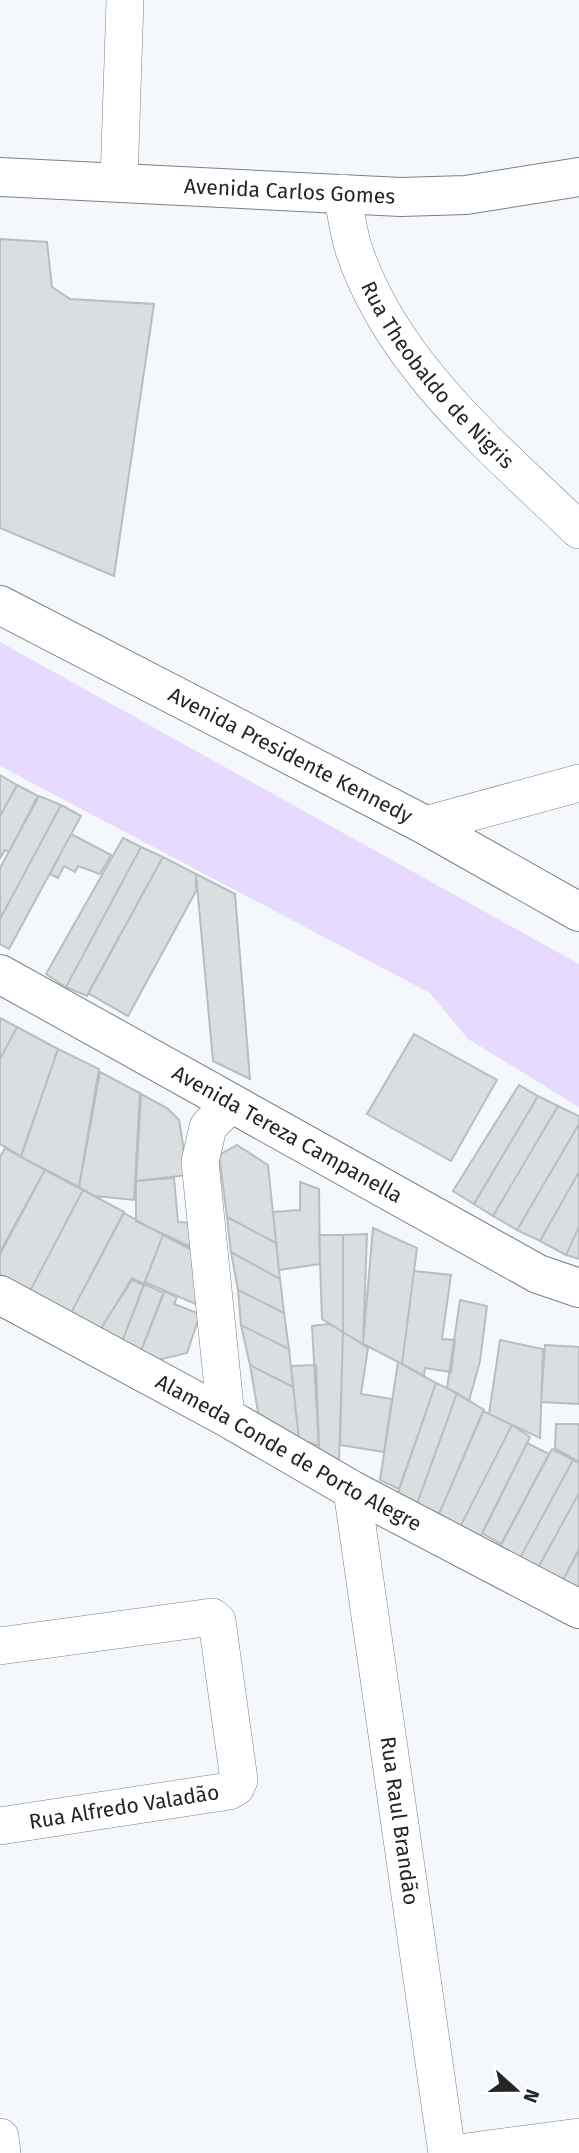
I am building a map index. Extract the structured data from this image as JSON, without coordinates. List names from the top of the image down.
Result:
{
  "streets": {
    "main road": [
      "Avenida Carlos Gomes",
      "Avenida Presidente Kennedy",
      "Avenida Tereza Campanella",
      "Alameda Conde de Porto Alegre"
    ],
    "street": ["Rua Theobaldo de Nigris", "Rua Alfredo Valadão", "Rua Raul Brandão"]
  },
  "crossings": [
    ["Avenida Carlos Gomes", "Rua Theobaldo de Nigris"],
    ["Alameda Conde de Porto Alegre", "Rua Raul Brandão"]
  ],
  "north": "right"
}
